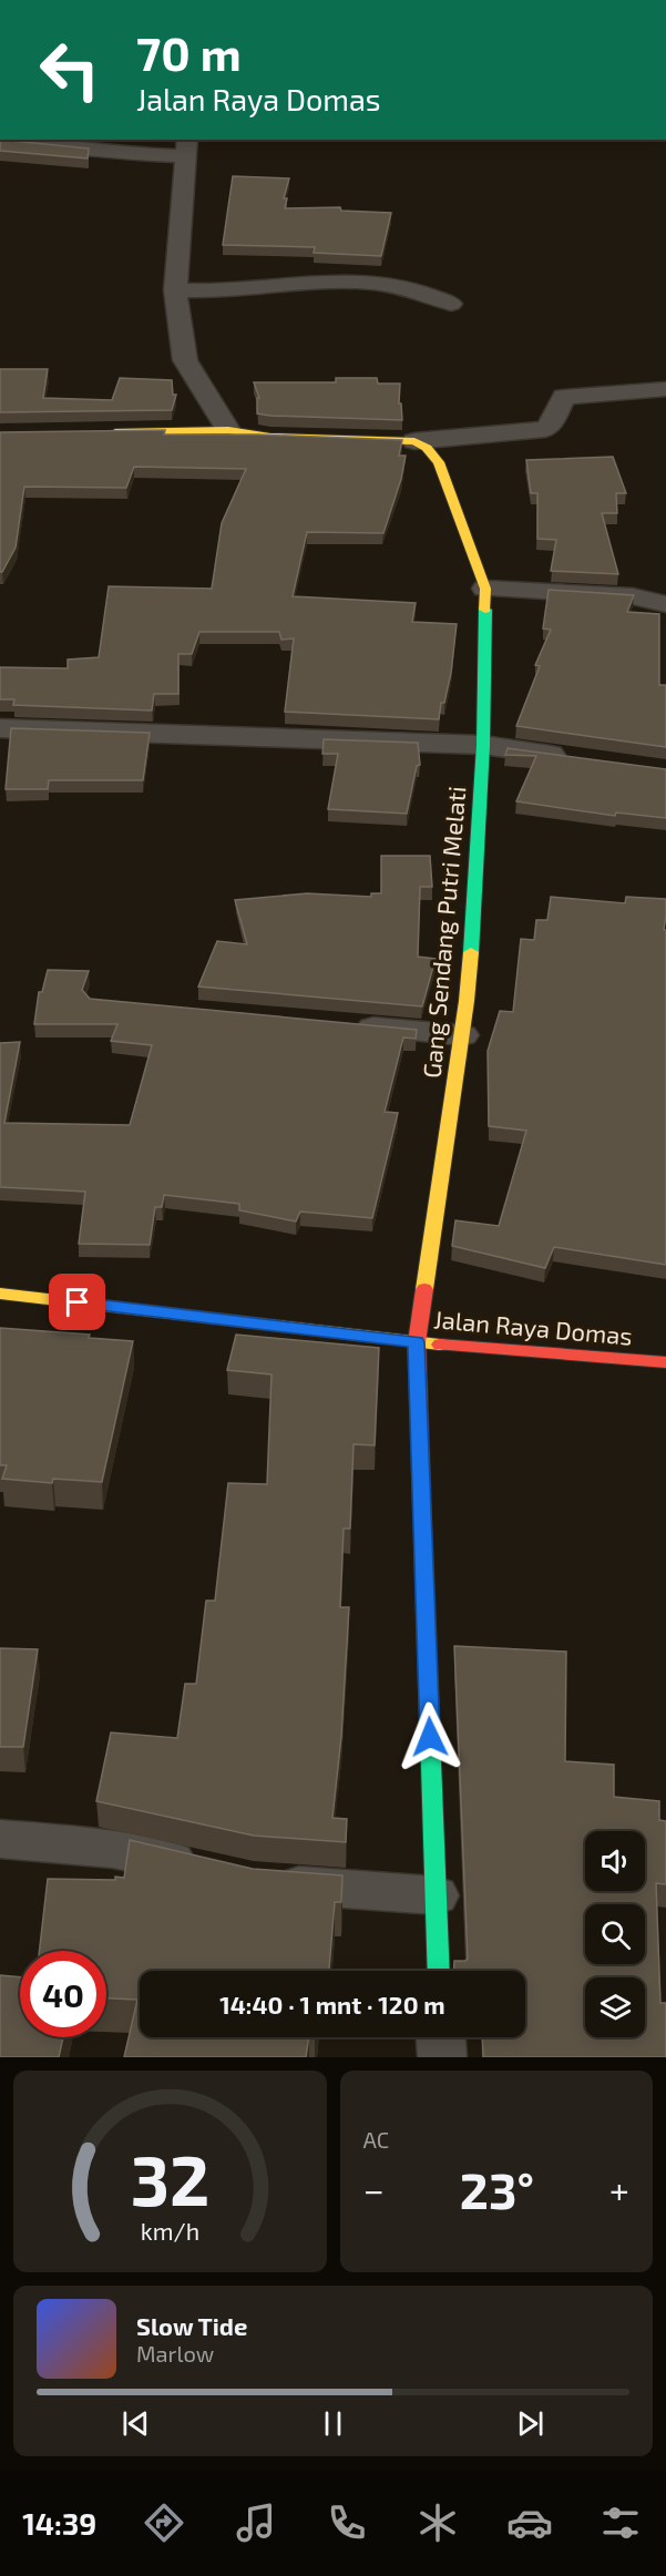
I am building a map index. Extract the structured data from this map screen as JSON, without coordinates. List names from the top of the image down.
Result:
{
  "streets": {
    "main road": ["Gang Sendang Putri Melati", "Jalan Raya Domas"]
  },
  "crossings": [
    ["Gang Sendang Putri Melati", "Jalan Raya Domas"]
  ],
  "page": {
    "turn": ["70 m", "Jalan Raya Domas"],
    "limit": "40",
    "trip": "14:40 · 1 mnt · 120 m",
    "tile": "AC",
    "heat": ["−", "23°", "+"],
    "song": ["Slow Tide", "Marlow"],
    "tabs": "14:39",
    "gauge": ["32", "km/h"]
  }
}
